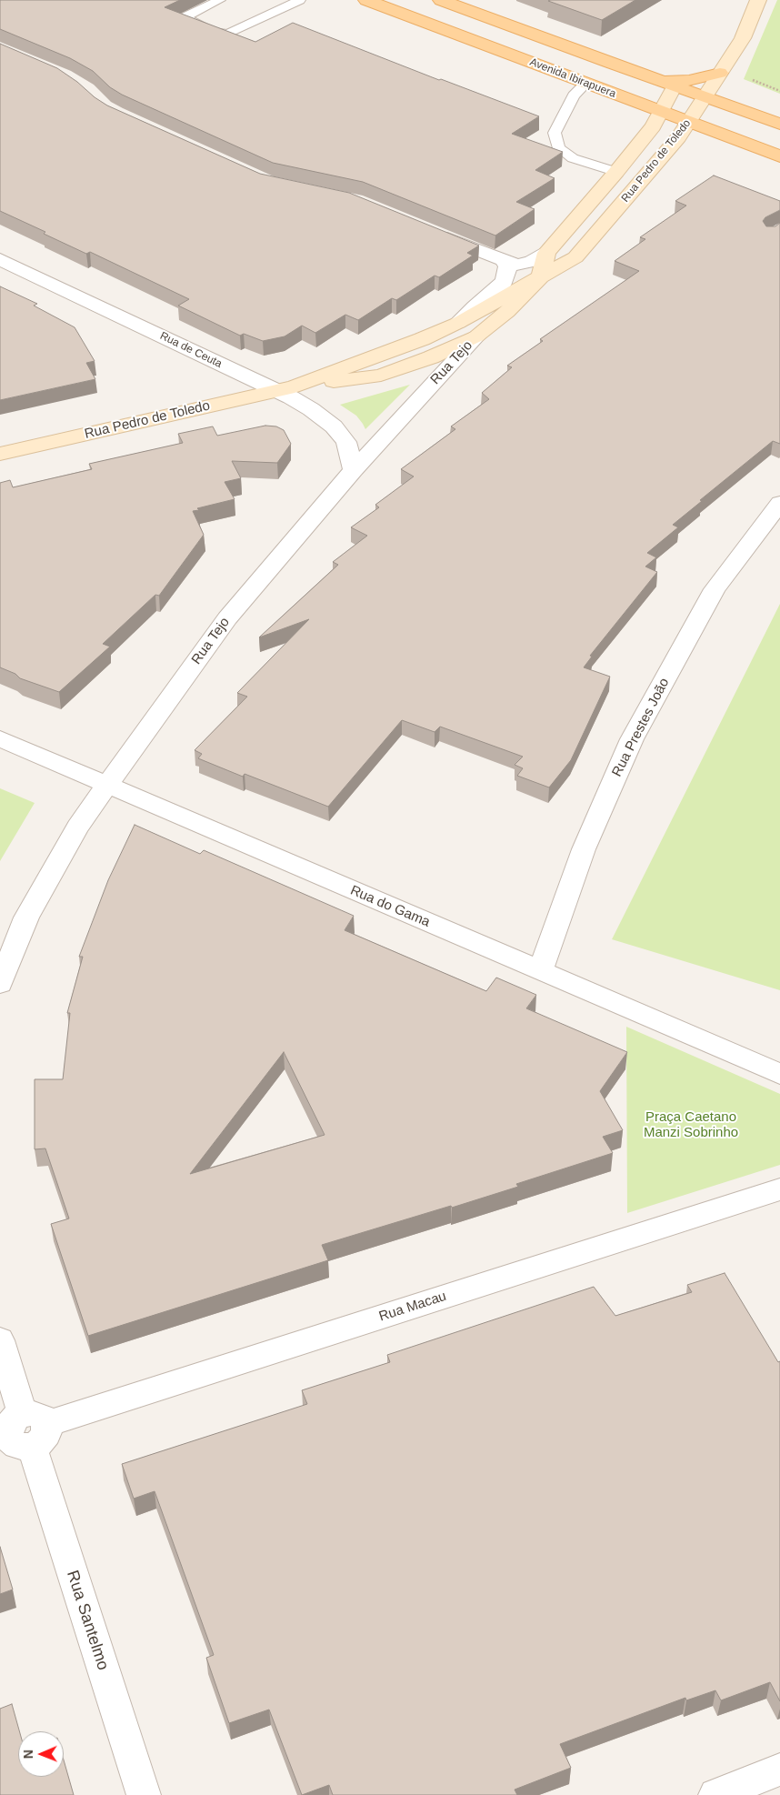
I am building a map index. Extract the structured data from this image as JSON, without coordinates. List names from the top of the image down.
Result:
{
  "streets": {
    "main road": ["Avenida Ibirapuera"],
    "street": [
      "Rua Pedro de Toledo",
      "Rua de Ceuta",
      "Rua Tejo",
      "Rua Prestes João",
      "Rua do Gama",
      "Rua Macau",
      "Rua Santelmo"
    ]
  },
  "crossings": [
    ["Avenida Ibirapuera", "Rua Pedro de Toledo"],
    ["Rua Pedro de Toledo", "Rua de Ceuta"],
    ["Rua Pedro de Toledo", "Rua Tejo"],
    ["Rua de Ceuta", "Rua Tejo"],
    ["Rua Tejo", "Rua do Gama"],
    ["Rua Prestes João", "Rua do Gama"],
    ["Rua Macau", "Rua Santelmo"]
  ],
  "parks": ["Praça Caetano Manzi Sobrinho"],
  "north": "left"
}
